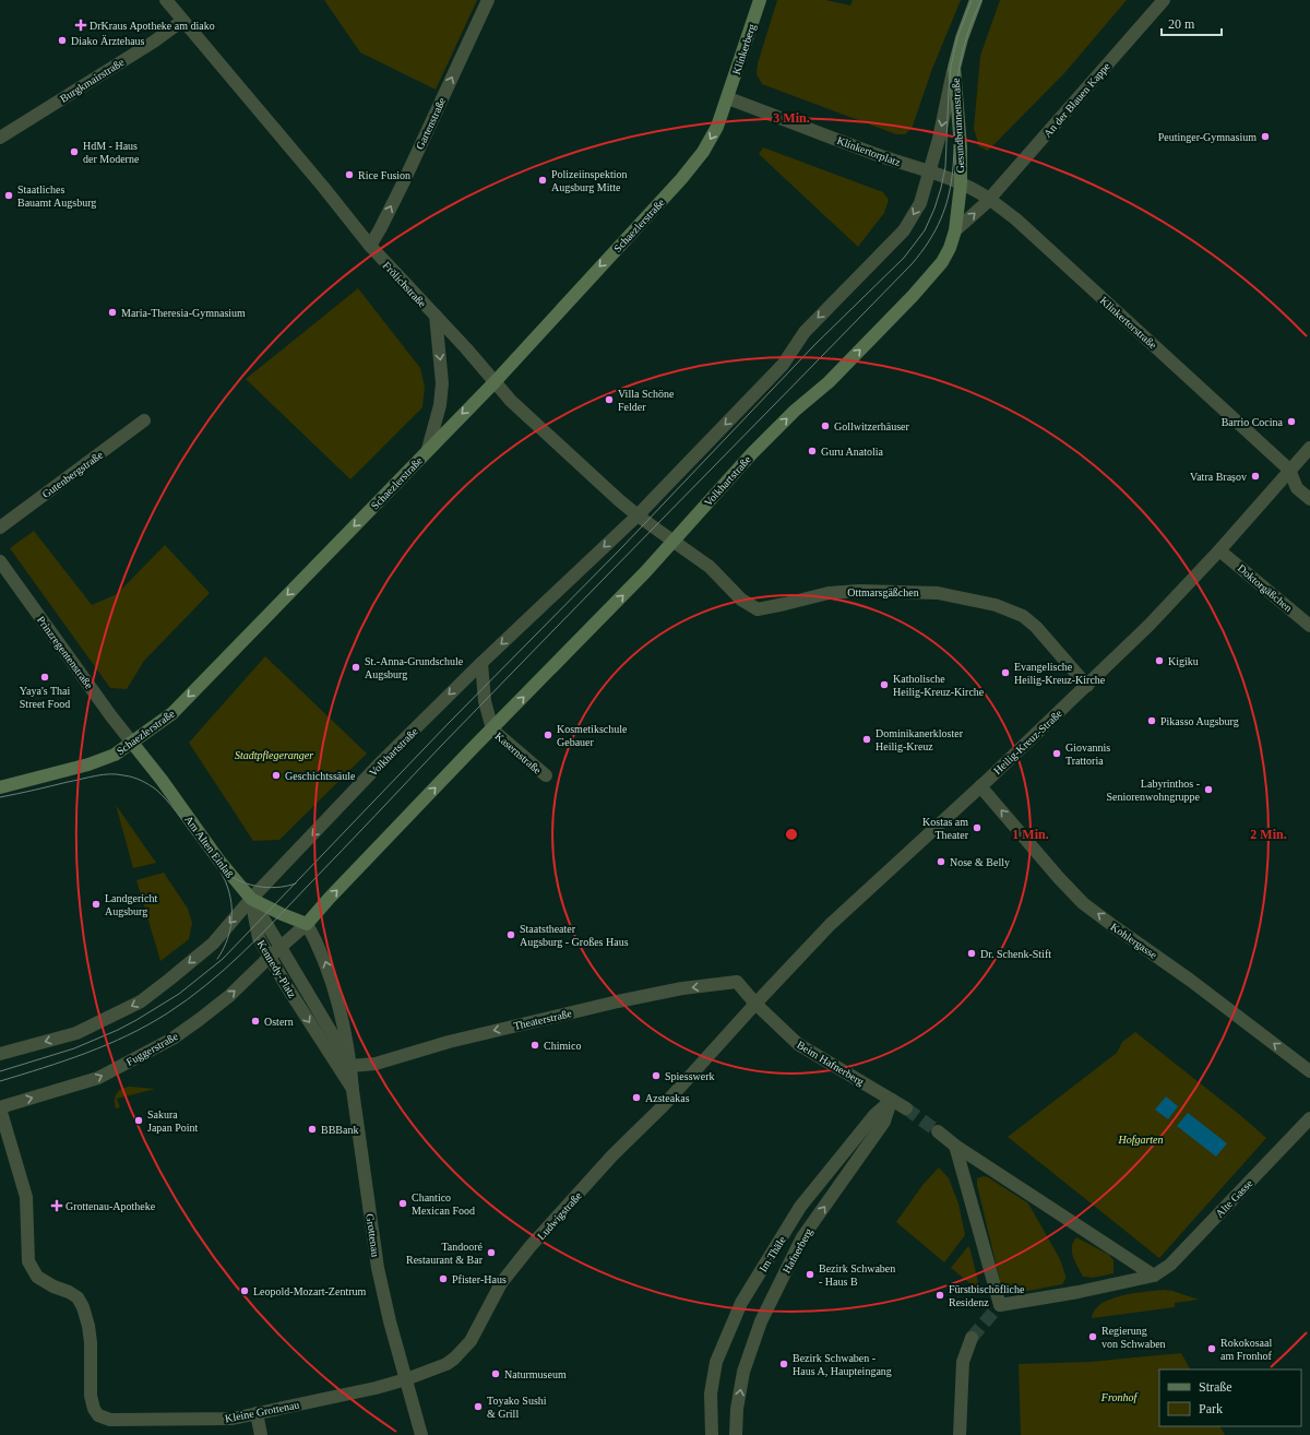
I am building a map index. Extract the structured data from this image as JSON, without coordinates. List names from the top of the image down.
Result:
{
  "streets": {
    "main road": [
      "Klinkerberg",
      "Gesundbrunnenstraße",
      "Schaezlerstraße",
      "Volkhartstraße",
      "Am Alten Einlaß"
    ],
    "street": [
      "Burgkmairstraße",
      "An der Blauen Kappe",
      "Gartenstraße",
      "Klinkertorplatz",
      "Frölichstraße",
      "Klinkertorstraße",
      "Gutenbergstraße",
      "Doktorgäßchen",
      "Ottmarsgäßchen",
      "Prinzregentenstraße",
      "Heilig-Kreuz-Straße",
      "Kasernstraße",
      "Kohlergasse",
      "Kennedy-Platz",
      "Theaterstraße",
      "Fuggerstraße",
      "Beim Hafnerberg",
      "Alte Gasse",
      "Ludwigstraße",
      "Grottenau",
      "Hafnerberg",
      "Im Thäle",
      "Kleine Grottenau"
    ]
  },
  "crossings": [
    ["Klinkerberg", "Klinkertorplatz"],
    ["Klinkerberg", "Schaezlerstraße"],
    ["Burgkmairstraße", "Frölichstraße"],
    ["An der Blauen Kappe", "Klinkertorstraße"],
    ["An der Blauen Kappe", "Volkhartstraße"],
    ["Gartenstraße", "Frölichstraße"],
    ["Gesundbrunnenstraße", "Klinkertorplatz"],
    ["Gesundbrunnenstraße", "Klinkertorstraße"],
    ["Gesundbrunnenstraße", "Volkhartstraße"],
    ["Klinkertorplatz", "Schaezlerstraße"],
    ["Klinkertorplatz", "Klinkertorstraße"],
    ["Klinkertorplatz", "Volkhartstraße"],
    ["Schaezlerstraße", "Frölichstraße"],
    ["Schaezlerstraße", "Prinzregentenstraße"],
    ["Schaezlerstraße", "Am Alten Einlaß"],
    ["Frölichstraße", "Volkhartstraße"],
    ["Frölichstraße", "Ottmarsgäßchen"],
    ["Klinkertorstraße", "Volkhartstraße"],
    ["Klinkertorstraße", "Heilig-Kreuz-Straße"],
    ["Volkhartstraße", "Ottmarsgäßchen"],
    ["Volkhartstraße", "Kasernstraße"],
    ["Volkhartstraße", "Am Alten Einlaß"],
    ["Volkhartstraße", "Kennedy-Platz"],
    ["Volkhartstraße", "Fuggerstraße"],
    ["Doktorgäßchen", "Heilig-Kreuz-Straße"],
    ["Ottmarsgäßchen", "Heilig-Kreuz-Straße"],
    ["Prinzregentenstraße", "Am Alten Einlaß"],
    ["Heilig-Kreuz-Straße", "Kohlergasse"],
    ["Heilig-Kreuz-Straße", "Theaterstraße"],
    ["Heilig-Kreuz-Straße", "Beim Hafnerberg"],
    ["Heilig-Kreuz-Straße", "Ludwigstraße"],
    ["Am Alten Einlaß", "Kennedy-Platz"],
    ["Kennedy-Platz", "Theaterstraße"],
    ["Kennedy-Platz", "Fuggerstraße"],
    ["Kennedy-Platz", "Grottenau"],
    ["Theaterstraße", "Beim Hafnerberg"],
    ["Theaterstraße", "Ludwigstraße"],
    ["Fuggerstraße", "Kleine Grottenau"],
    ["Beim Hafnerberg", "Ludwigstraße"],
    ["Beim Hafnerberg", "Hafnerberg"],
    ["Beim Hafnerberg", "Im Thäle"],
    ["Ludwigstraße", "Grottenau"],
    ["Ludwigstraße", "Kleine Grottenau"],
    ["Grottenau", "Kleine Grottenau"],
    ["Hafnerberg", "Im Thäle"]
  ],
  "one_way": [
    "Gartenstraße",
    "Schaezlerstraße",
    "Kohlergasse",
    "Theaterstraße",
    "Hafnerberg"
  ],
  "parks": ["Stadtpflegeranger", "Hofgarten", "Fronhof"],
  "places": {
    "health": ["DrKraus Apotheke am diako", "Grottenau-Apotheke"],
    "other": [
      "Diako Ärztehaus",
      "Peutinger-Gymnasium",
      "HdM - Haus der Moderne",
      "Rice Fusion",
      "Polizeiinspektion Augsburg Mitte",
      "Staatliches Bauamt Augsburg",
      "Maria-Theresia-Gymnasium",
      "Villa Schöne Felder",
      "Barrio Cocina",
      "Gollwitzerhäuser",
      "Guru Anatolia",
      "Vatra Brașov",
      "Kigiku",
      "St.-Anna-Grundschule Augsburg",
      "Evangelische Heilig-Kreuz-Kirche",
      "Yaya's Thai Street Food",
      "Katholische Heilig-Kreuz-Kirche",
      "Pikasso Augsburg",
      "Kosmetikschule Gebauer",
      "Dominikanerkloster Heilig-Kreuz",
      "Giovannis Trattoria",
      "Geschichtssäule",
      "Labyrinthos - Seniorenwohngruppe",
      "Kostas am Theater",
      "Nose & Belly",
      "Landgericht Augsburg",
      "Staatstheater Augsburg - Großes Haus",
      "Dr. Schenk-Stift",
      "Ostern",
      "Chimico",
      "Spiesswerk",
      "Azsteakas",
      "Sakura Japan Point",
      "BBBank",
      "Chantico Mexican Food",
      "Tandooré Restaurant & Bar",
      "Bezirk Schwaben - Haus B",
      "Pfister-Haus",
      "Leopold-Mozart-Zentrum",
      "Fürstbischöfliche Residenz",
      "Regierung von Schwaben",
      "Rokokosaal am Fronhof",
      "Bezirk Schwaben - Haus A, Haupteingang",
      "Naturmuseum",
      "Toyako Sushi & Grill"
    ]
  },
  "legend": ["Straße", "Park"],
  "scale_bar": "20 m",
  "rings": ["3 Min.", "1 Min.", "2 Min."]
}
